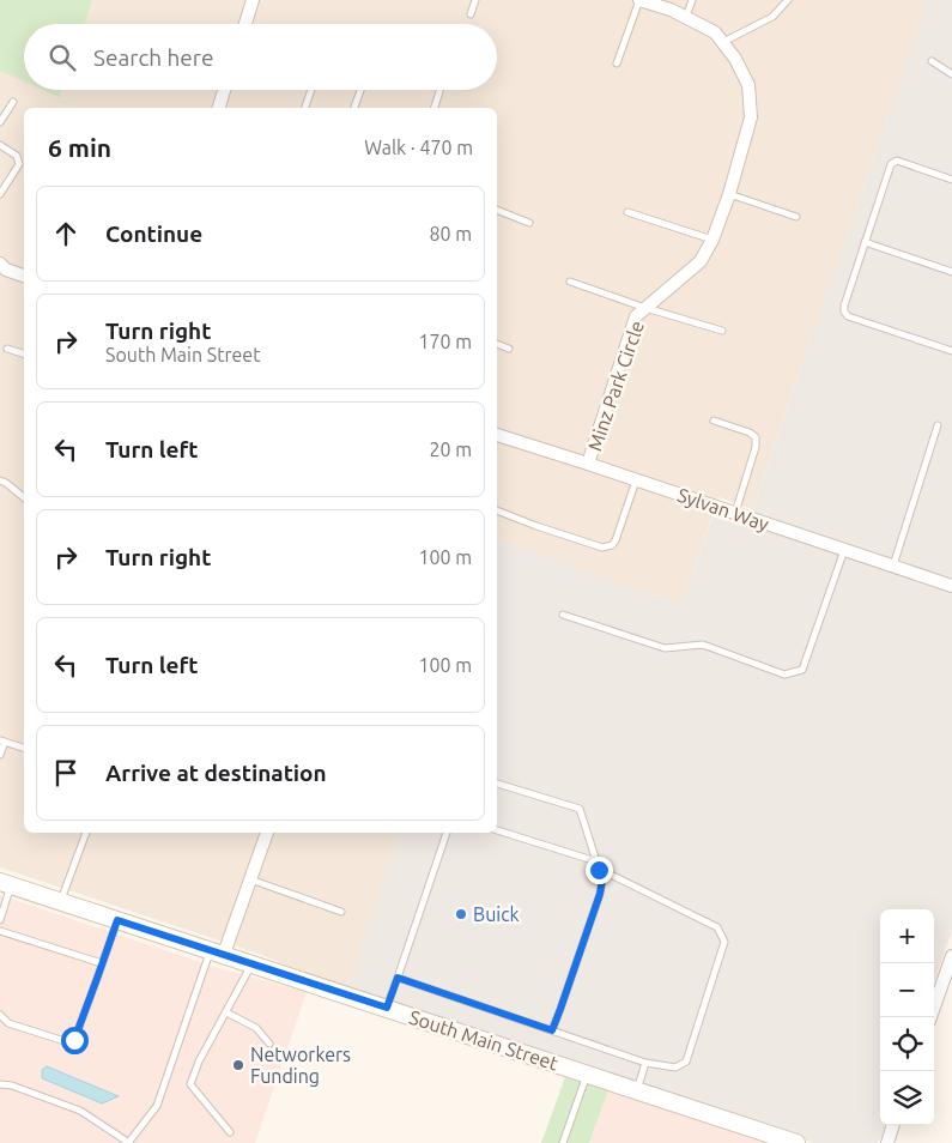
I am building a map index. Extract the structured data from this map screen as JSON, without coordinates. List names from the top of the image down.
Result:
{
  "streets": {
    "main road": ["South Main Street"],
    "street": ["Minz Park Circle", "Sylvan Way"]
  },
  "crossings": [
    ["Minz Park Circle", "Sylvan Way"]
  ],
  "places": ["Buick", "Networkers Funding"],
  "page": {
    "search": "Search here",
    "heading": ["6 min", "Walk · 470 m"],
    "list": [
      ["Continue", "80 m"],
      ["Turn right", "South Main Street", "170 m"],
      ["Turn left", "20 m"],
      ["Turn right", "100 m"],
      ["Turn left", "100 m"],
      "Arrive at destination"
    ],
    "map_buttons": ["+", "−"]
  }
}
